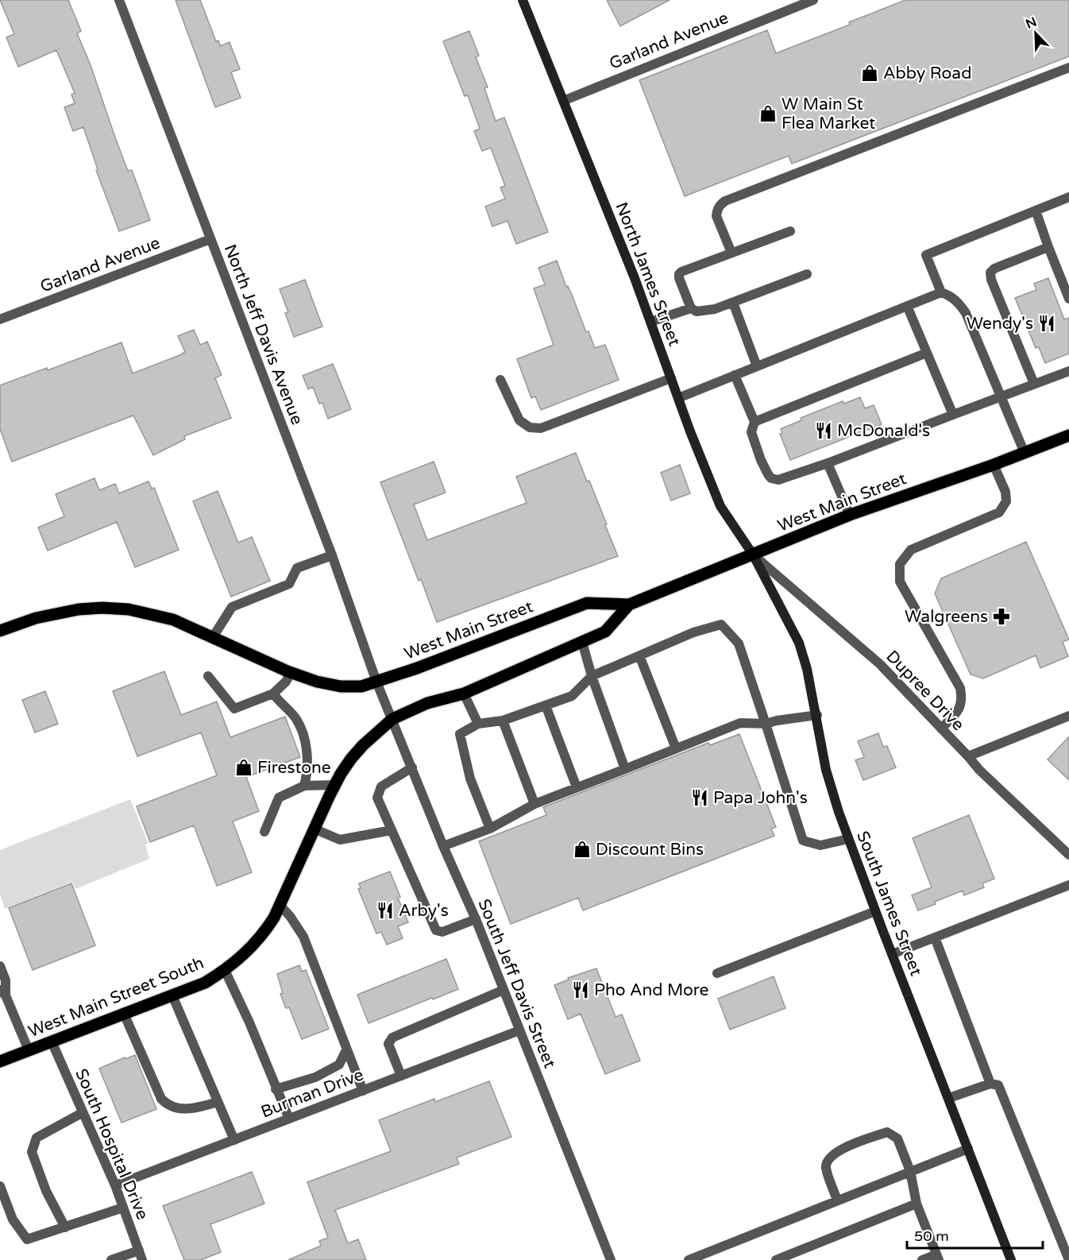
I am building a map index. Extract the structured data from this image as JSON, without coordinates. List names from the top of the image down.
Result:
{
  "streets": {
    "main road": ["West Main Street", "West Main Street South"],
    "street": [
      "Garland Avenue",
      "North James Street",
      "North Jeff Davis Avenue",
      "Dupree Drive",
      "South James Street",
      "South Jeff Davis Street",
      "Burman Drive",
      "South Hospital Drive"
    ]
  },
  "crossings": [
    ["Garland Avenue", "North James Street"],
    ["Garland Avenue", "North Jeff Davis Avenue"],
    ["North James Street", "West Main Street"],
    ["North James Street", "Dupree Drive"],
    ["North James Street", "South James Street"],
    ["North Jeff Davis Avenue", "West Main Street"],
    ["North Jeff Davis Avenue", "South Jeff Davis Street"],
    ["North Jeff Davis Avenue", "West Main Street South"],
    ["West Main Street", "Dupree Drive"],
    ["West Main Street", "South James Street"],
    ["West Main Street", "South Jeff Davis Street"],
    ["West Main Street", "West Main Street South"],
    ["Dupree Drive", "South James Street"],
    ["South Jeff Davis Street", "West Main Street South"],
    ["South Jeff Davis Street", "Burman Drive"],
    ["West Main Street South", "South Hospital Drive"],
    ["Burman Drive", "South Hospital Drive"]
  ],
  "places": {
    "shop": [
      "Abby Road",
      "W Main St Flea Market",
      "Firestone",
      "Discount Bins"
    ],
    "restaurant": [
      "Wendy's",
      "McDonald's",
      "Papa John's",
      "Arby's",
      "Pho And More"
    ],
    "pharmacy": ["Walgreens"]
  },
  "scale_bar": "50 m",
  "north": "top left"
}
